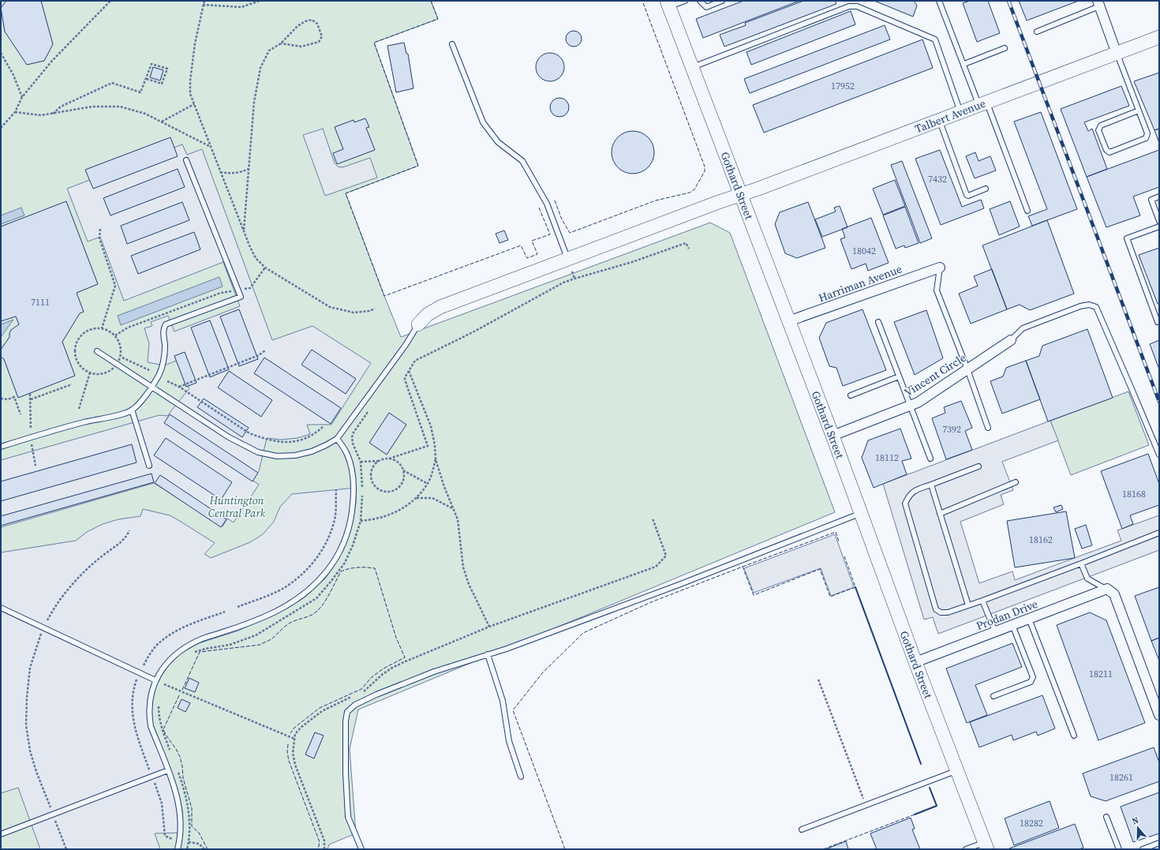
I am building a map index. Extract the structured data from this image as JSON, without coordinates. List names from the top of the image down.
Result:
{
  "streets": {
    "street": [
      "Talbert Avenue",
      "Gothard Street",
      "Harriman Avenue",
      "Vincent Circle",
      "Prodan Drive"
    ]
  },
  "crossings": [
    ["Talbert Avenue", "Gothard Street"],
    ["Gothard Street", "Harriman Avenue"],
    ["Gothard Street", "Vincent Circle"],
    ["Gothard Street", "Prodan Drive"]
  ],
  "parks": ["Huntington Central Park"],
  "house_numbers": [
    "17952",
    "7432",
    "18042",
    "7111",
    "7392",
    "18112",
    "18168",
    "18162",
    "18211",
    "18261",
    "18282"
  ],
  "north": "top"
}
